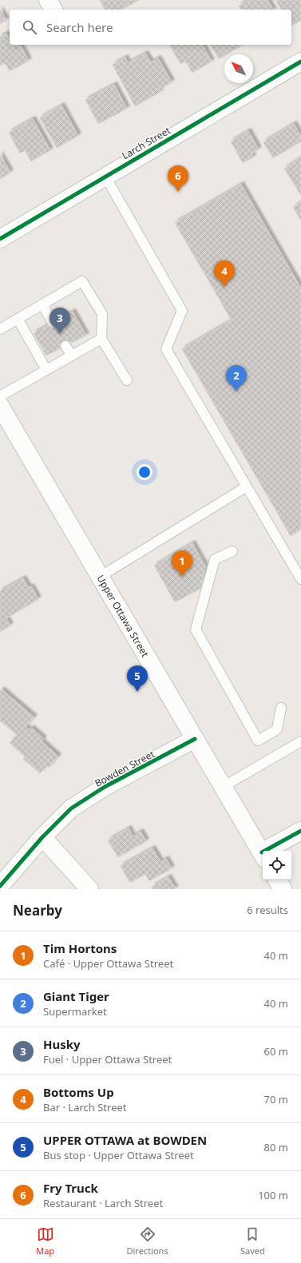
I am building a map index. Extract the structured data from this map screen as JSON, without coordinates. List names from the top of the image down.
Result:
{
  "streets": {
    "street": ["Larch Street", "Upper Ottawa Street", "Bowden Street"]
  },
  "crossings": [
    ["Upper Ottawa Street", "Bowden Street"]
  ],
  "north": "top left",
  "page": {
    "search": "Search here",
    "pins": [
      "6",
      "4",
      "3",
      "2",
      "1",
      "5"
    ],
    "heading": ["Nearby", "6 results"],
    "list": [
      {
        "mark": "1",
        "name": "Tim Hortons",
        "note": "Café · Upper Ottawa Street",
        "value": "40 m"
      },
      {
        "mark": "2",
        "name": "Giant Tiger",
        "note": "Supermarket",
        "value": "40 m"
      },
      {
        "mark": "3",
        "name": "Husky",
        "note": "Fuel · Upper Ottawa Street",
        "value": "60 m"
      },
      {
        "mark": "4",
        "name": "Bottoms Up",
        "note": "Bar · Larch Street",
        "value": "70 m"
      },
      {
        "mark": "5",
        "name": "UPPER OTTAWA at BOWDEN",
        "note": "Bus stop · Upper Ottawa Street",
        "value": "80 m"
      },
      {
        "mark": "6",
        "name": "Fry Truck",
        "note": "Restaurant · Larch Street",
        "value": "100 m"
      }
    ],
    "nav": ["Map", "Directions", "Saved"]
  }
}
